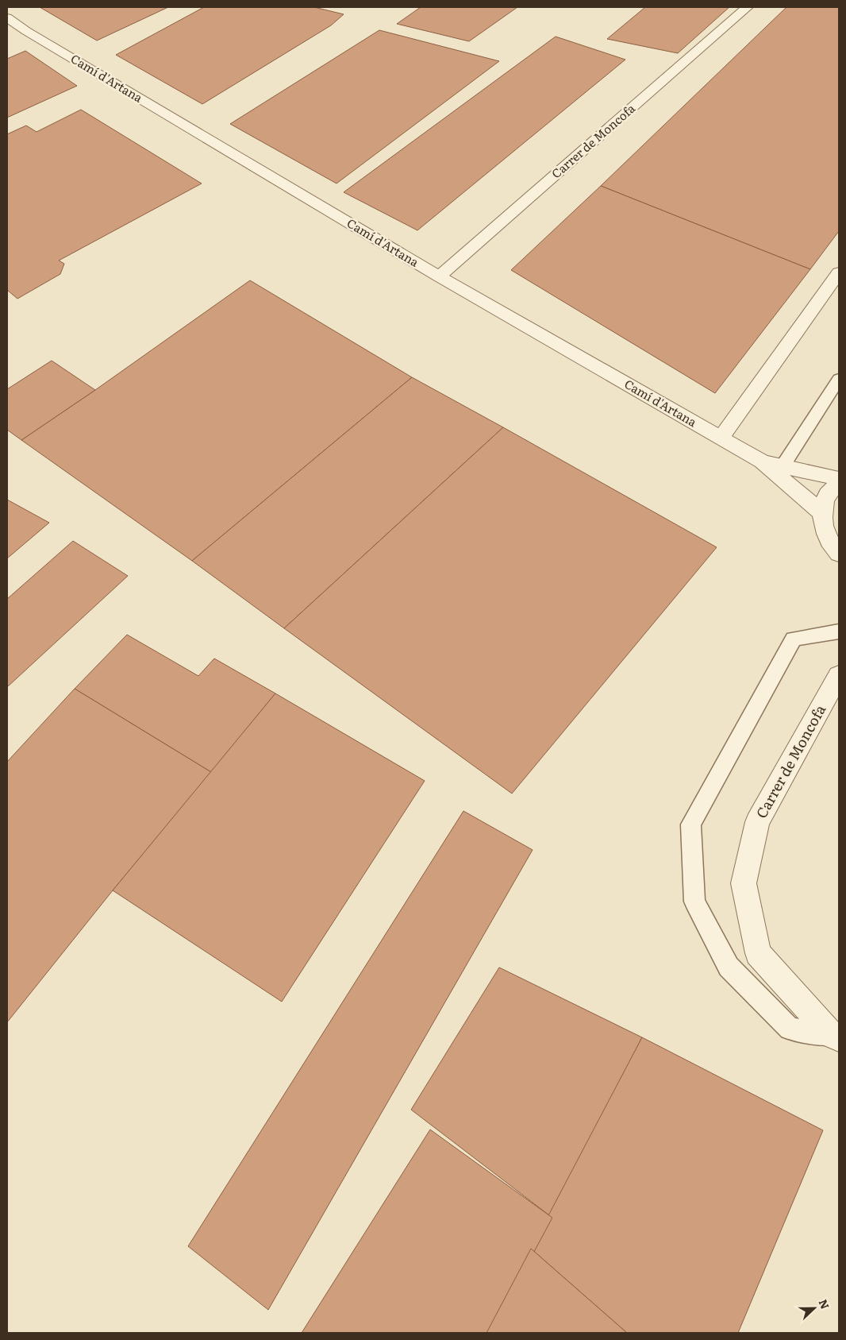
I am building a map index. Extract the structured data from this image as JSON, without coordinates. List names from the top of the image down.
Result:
{
  "streets": {
    "street": ["Camí d'Artana", "Carrer de Moncofa"]
  },
  "crossings": [
    ["Camí d'Artana", "Carrer de Moncofa"]
  ],
  "north": "right"
}
